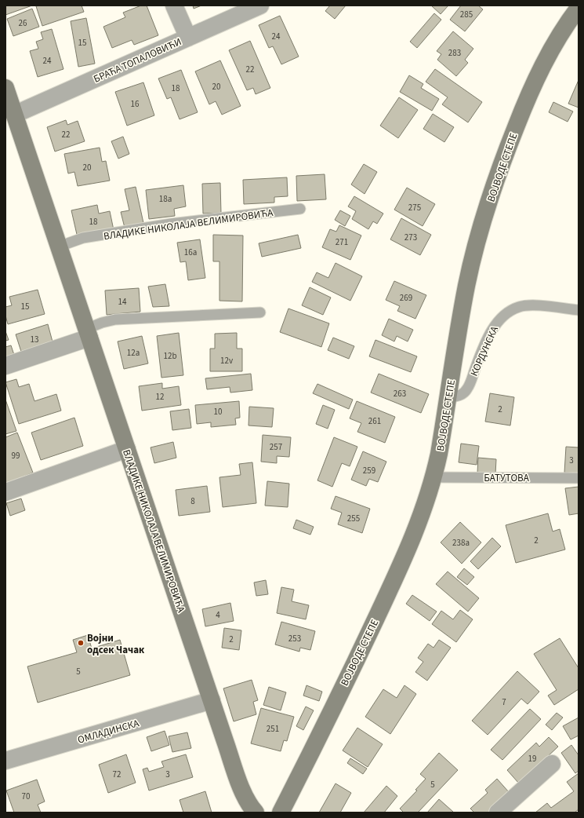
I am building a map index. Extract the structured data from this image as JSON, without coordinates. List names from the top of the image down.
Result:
{
  "streets": {
    "main road": ["ВОЈВОДЕ СТЕПЕ", "ВЛАДИКЕ НИКОЛАЈА ВЕЛИМИРОВИЋА"],
    "street": ["БРАЋА ТОПАЛОВИЋИ", "ОМЛАДИНСКА"],
    "lane": ["КОРДУНСКА", "БАТУТОВА"]
  },
  "crossings": [
    ["БРАЋА ТОПАЛОВИЋИ", "ВЛАДИКЕ НИКОЛАЈА ВЕЛИМИРОВИЋА"],
    ["ВОЈВОДЕ СТЕПЕ", "КОРДУНСКА"],
    ["ВОЈВОДЕ СТЕПЕ", "БАТУТОВА"],
    ["ВЛАДИКЕ НИКОЛАЈА ВЕЛИМИРОВИЋА", "ОМЛАДИНСКА"]
  ],
  "places": ["Војни одсек Чачак"],
  "house_numbers": [
    "285",
    "26",
    "24",
    "15",
    "283",
    "24",
    "22",
    "20",
    "18",
    "16",
    "22",
    "20",
    "18a",
    "275",
    "18",
    "273",
    "271",
    "16a",
    "269",
    "14",
    "15",
    "13",
    "12a",
    "12b",
    "12v",
    "263",
    "12",
    "2",
    "10",
    "261",
    "257",
    "99",
    "3",
    "259",
    "8",
    "255",
    "2",
    "238a",
    "4",
    "253",
    "2",
    "5",
    "7",
    "251",
    "19",
    "72",
    "3",
    "5",
    "70"
  ]
}
